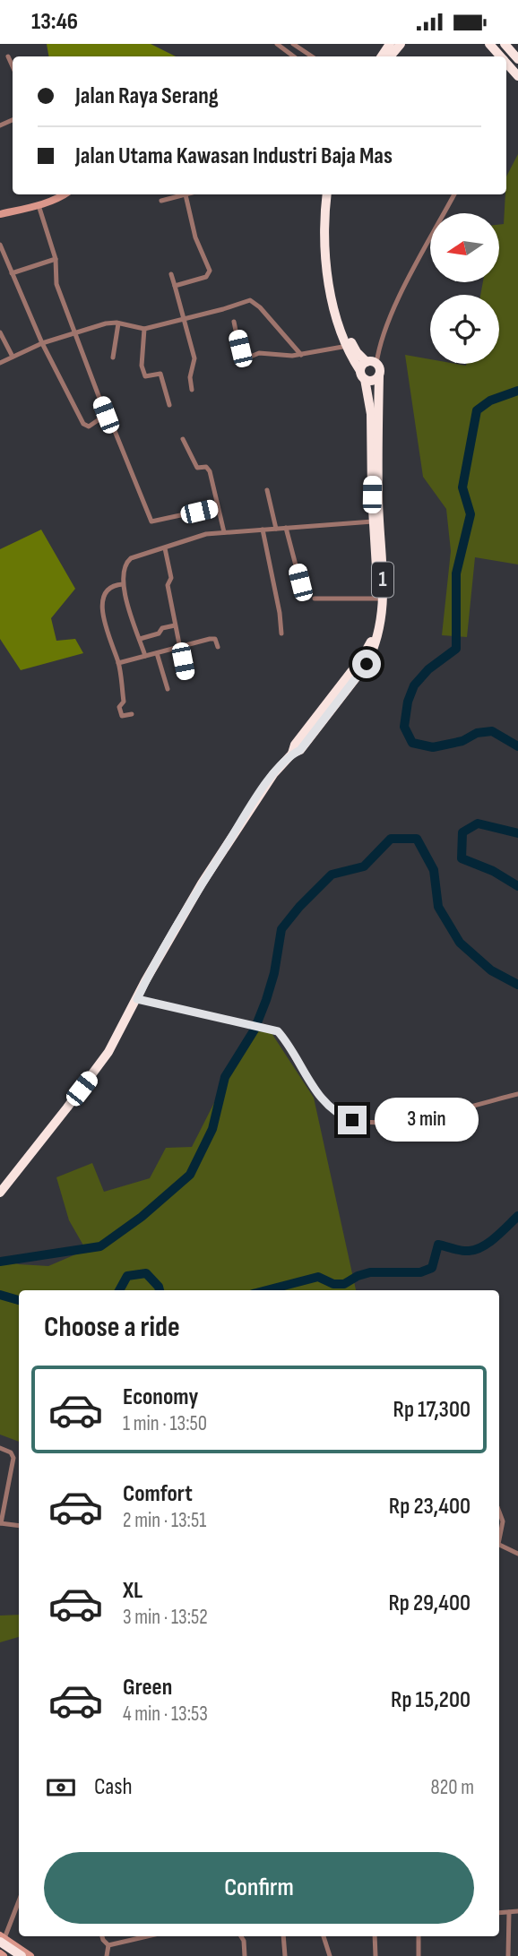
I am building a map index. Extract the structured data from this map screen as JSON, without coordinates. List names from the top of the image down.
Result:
{
  "streets": {
    "highway": ["1"]
  },
  "north": "left",
  "page": {
    "status": "13:46",
    "banner": ["Jalan Raya Serang", "Jalan Utama Kawasan Industri Baja Mas"],
    "bubble": "3 min",
    "heading": "Choose a ride",
    "list": [
      {
        "name": "Economy",
        "note": "1 min · 13:50",
        "value": "Rp 17,300"
      },
      {
        "name": "Comfort",
        "note": "2 min · 13:51",
        "value": "Rp 23,400"
      },
      {
        "name": "XL",
        "note": "3 min · 13:52",
        "value": "Rp 29,400"
      },
      {
        "name": "Green",
        "note": "4 min · 13:53",
        "value": "Rp 15,200"
      }
    ],
    "pay": ["Cash", "820 m"],
    "buttons": "Confirm"
  }
}
